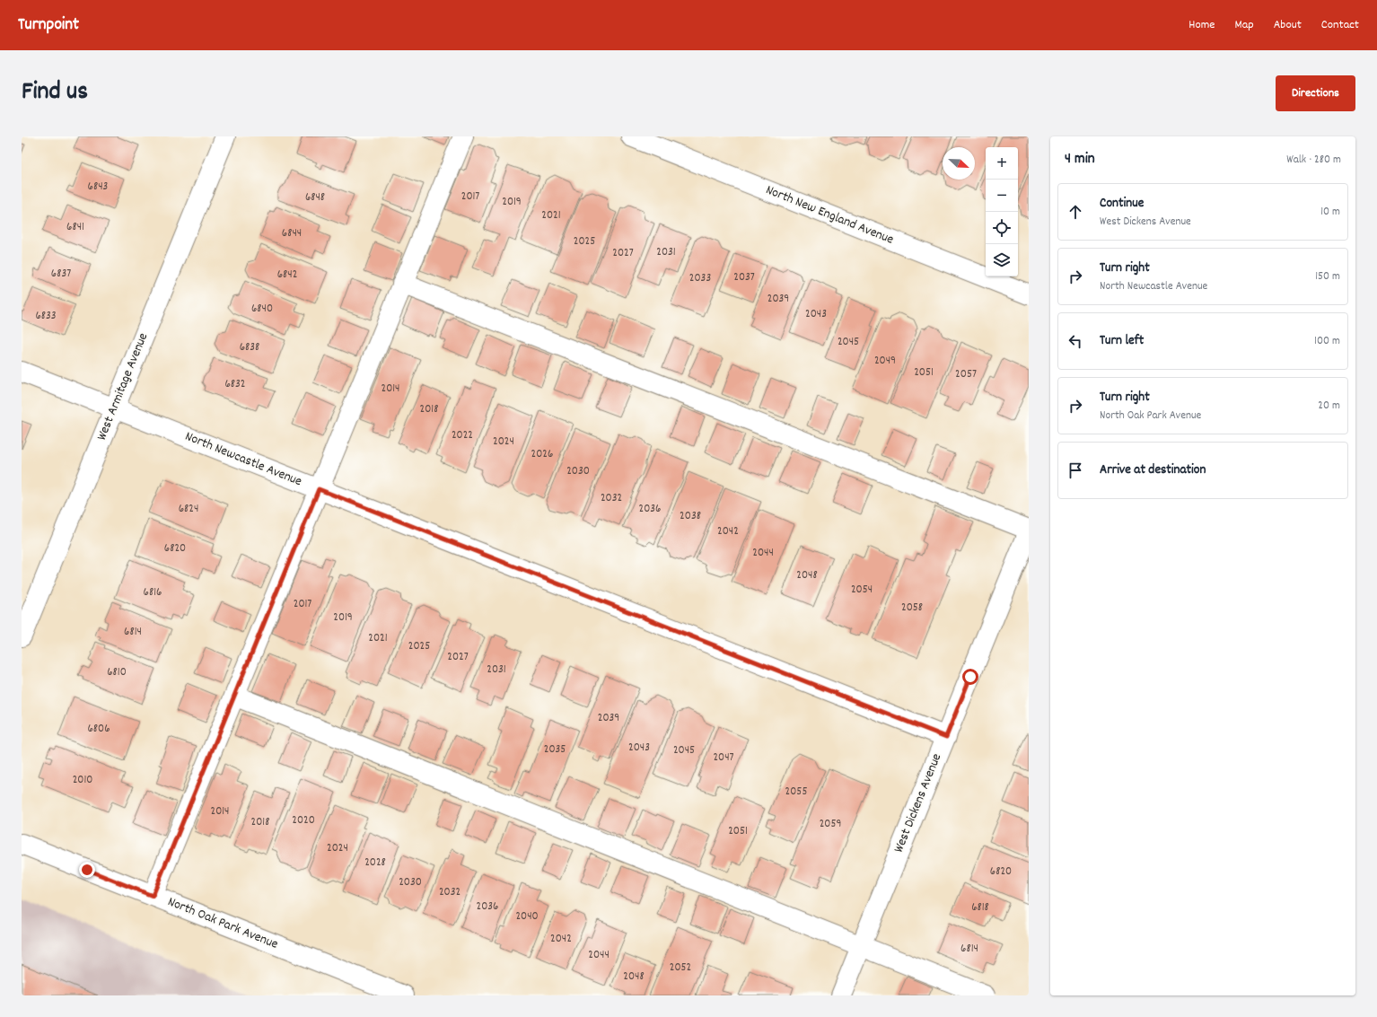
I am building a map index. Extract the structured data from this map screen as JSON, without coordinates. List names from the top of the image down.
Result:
{
  "streets": {
    "street": [
      "North New England Avenue",
      "West Armitage Avenue",
      "North Newcastle Avenue",
      "West Dickens Avenue",
      "North Oak Park Avenue"
    ]
  },
  "crossings": [
    ["West Armitage Avenue", "North Newcastle Avenue"],
    ["North Newcastle Avenue", "West Dickens Avenue"]
  ],
  "house_numbers": [
    "6843",
    "2017",
    "6848",
    "2019",
    "2021",
    "6841",
    "6844",
    "2025",
    "2031",
    "2027",
    "6837",
    "6842",
    "2037",
    "2033",
    "2039",
    "6840",
    "2043",
    "6833",
    "2045",
    "6838",
    "2049",
    "2051",
    "2057",
    "6832",
    "2014",
    "2018",
    "2022",
    "2024",
    "2026",
    "2030",
    "2032",
    "6824",
    "2036",
    "2038",
    "2042",
    "6820",
    "2044",
    "2048",
    "2054",
    "6816",
    "2017",
    "2058",
    "2019",
    "6814",
    "2021",
    "2025",
    "2027",
    "2031",
    "6810",
    "2039",
    "6806",
    "2043",
    "2035",
    "2045",
    "2047",
    "2010",
    "2055",
    "2014",
    "2020",
    "2018",
    "2059",
    "2051",
    "2024",
    "2028",
    "6820",
    "2030",
    "2032",
    "2036",
    "6818",
    "2040",
    "2042",
    "6814",
    "2044",
    "2052",
    "2048"
  ],
  "north": "bottom right",
  "page": {
    "header": "Turnpoint",
    "nav": [
      "Home",
      "Map",
      "About",
      "Contact"
    ],
    "title": "Find us",
    "buttons": "Directions",
    "heading": ["4 min", "Walk · 280 m"],
    "map_buttons": ["+", "−"],
    "list": [
      ["Continue", "West Dickens Avenue", "10 m"],
      ["Turn right", "North Newcastle Avenue", "150 m"],
      ["Turn left", "100 m"],
      ["Turn right", "North Oak Park Avenue", "20 m"],
      "Arrive at destination"
    ]
  }
}
